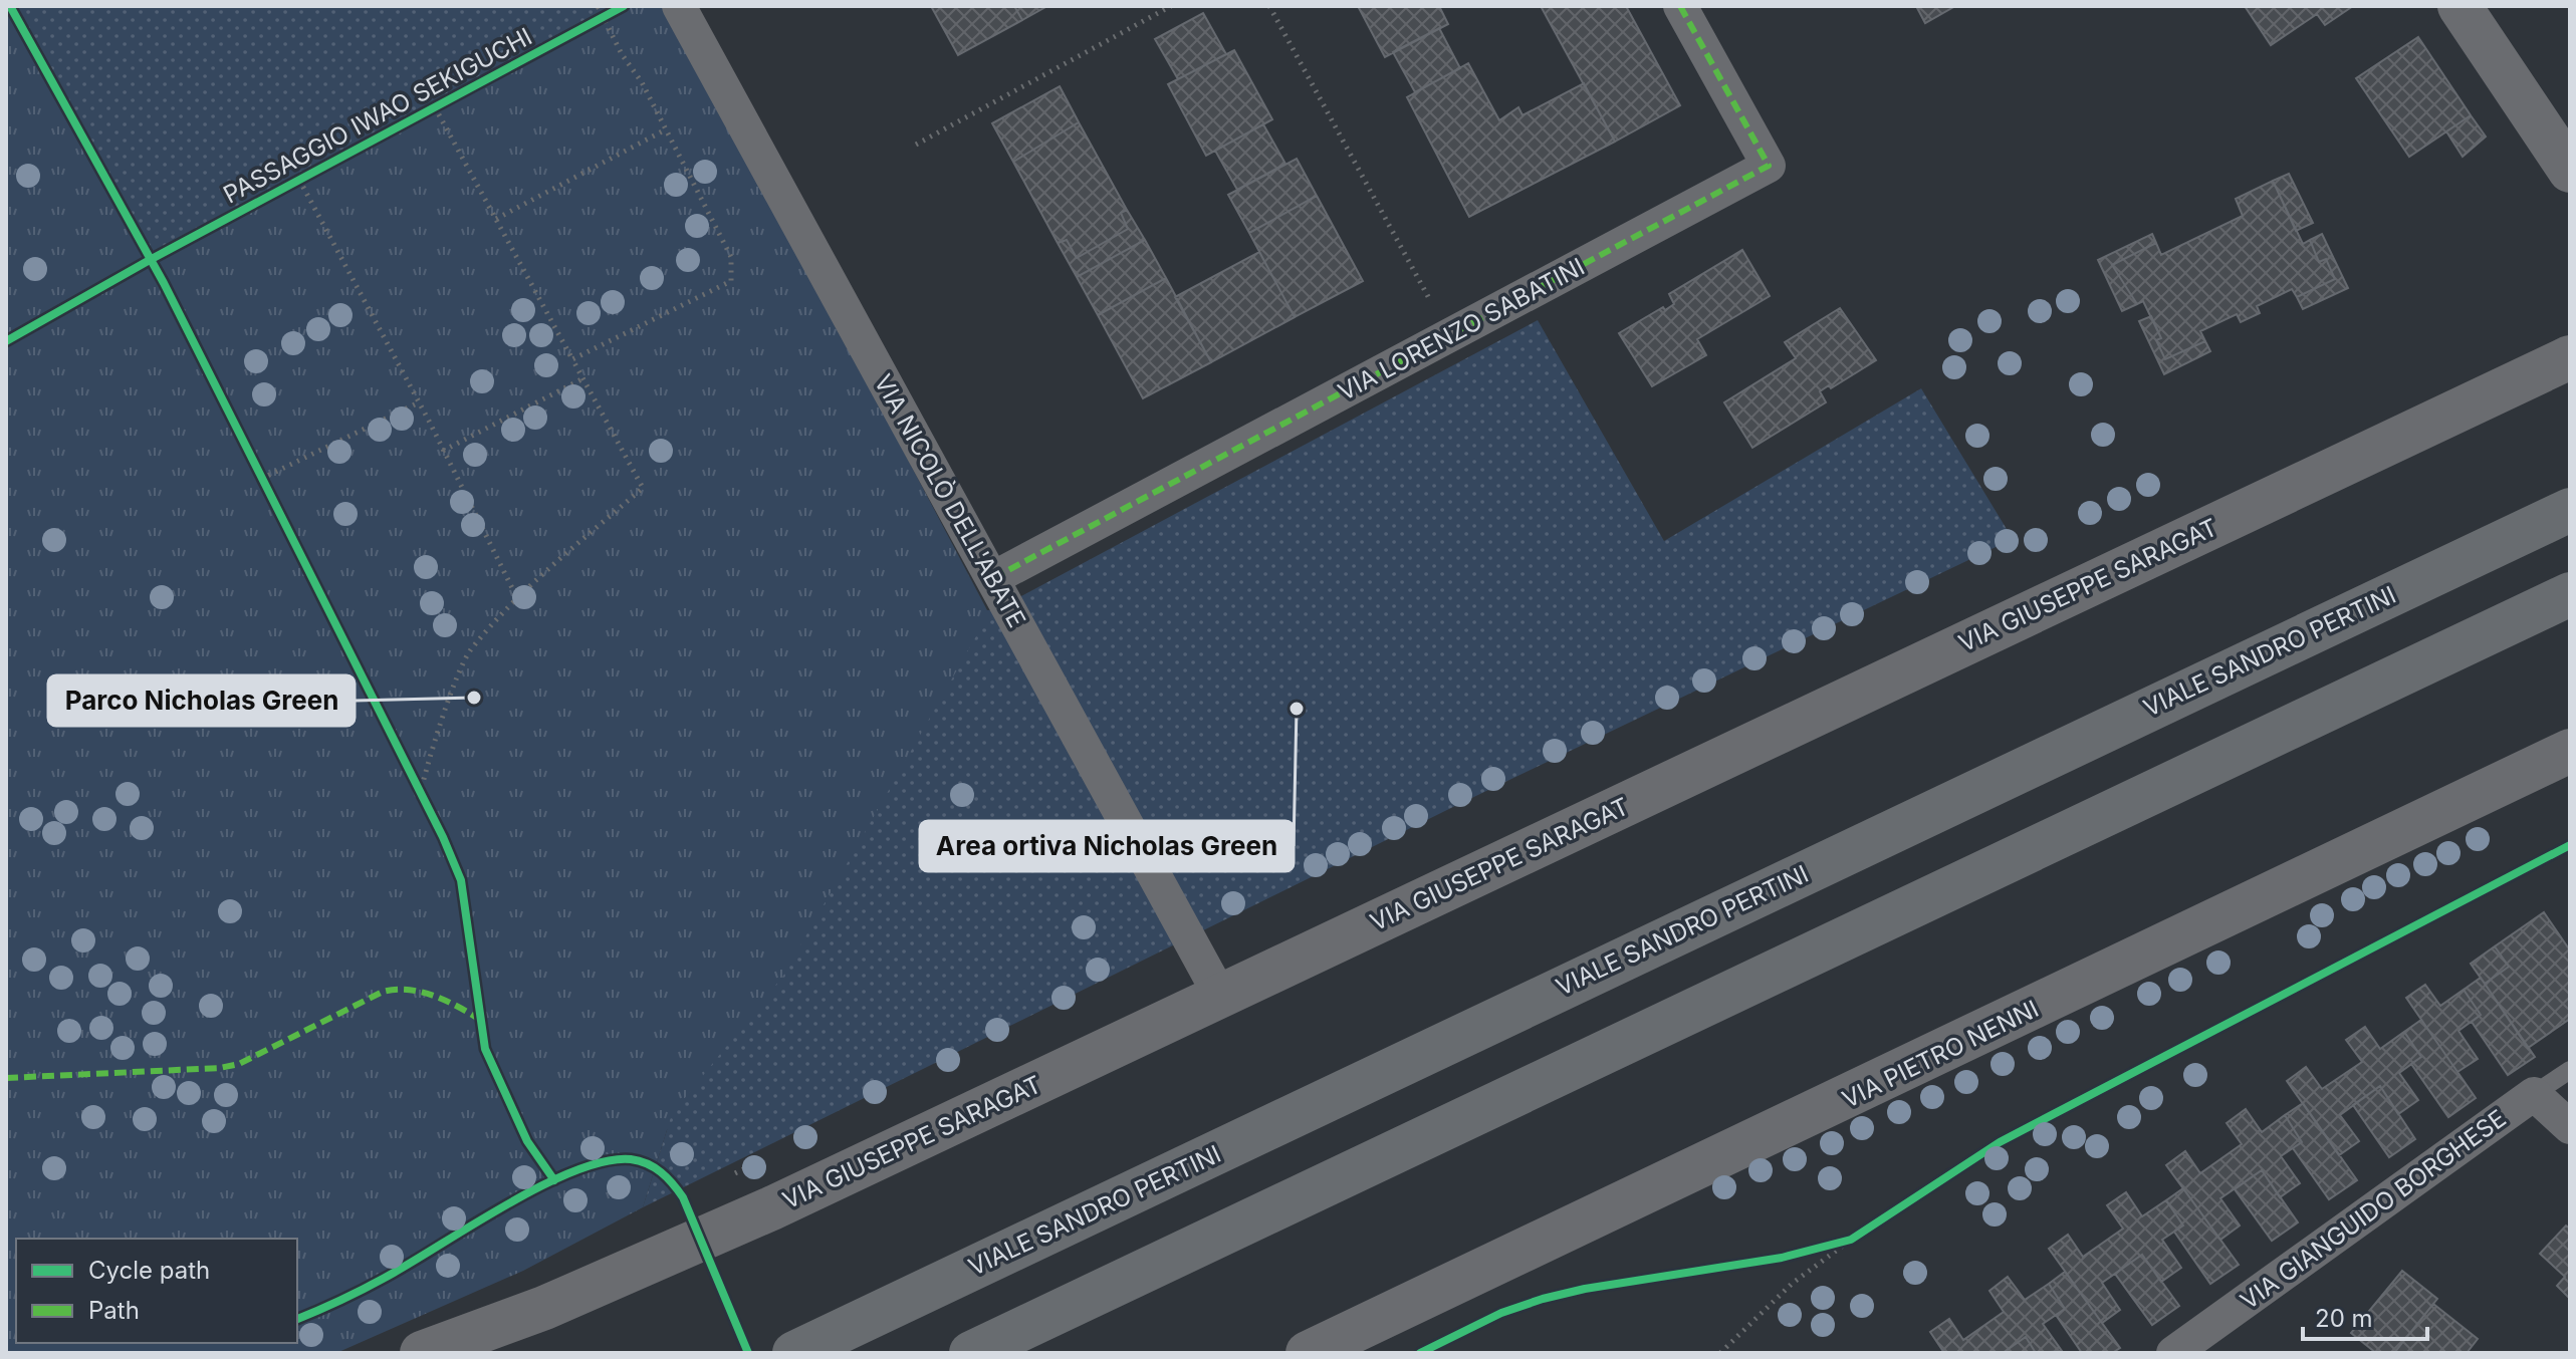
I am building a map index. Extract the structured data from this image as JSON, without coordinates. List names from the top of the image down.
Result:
{
  "streets": {
    "highway": ["VIALE SANDRO PERTINI"],
    "street": [
      "VIA LORENZO SABATINI",
      "VIA NICOLÒ DELL'ABATE",
      "VIA GIUSEPPE SARAGAT",
      "VIA PIETRO NENNI",
      "VIA GIANGUIDO BORGHESE"
    ],
    "cycle path": ["PASSAGGIO IWAO SEKIGUCHI"]
  },
  "crossings": [
    ["VIA LORENZO SABATINI", "VIA NICOLÒ DELL'ABATE"],
    ["VIA NICOLÒ DELL'ABATE", "VIA GIUSEPPE SARAGAT"]
  ],
  "places": ["Parco Nicholas Green", "Area ortiva Nicholas Green"],
  "legend": ["Cycle path", "Path"],
  "scale_bar": "20 m"
}
